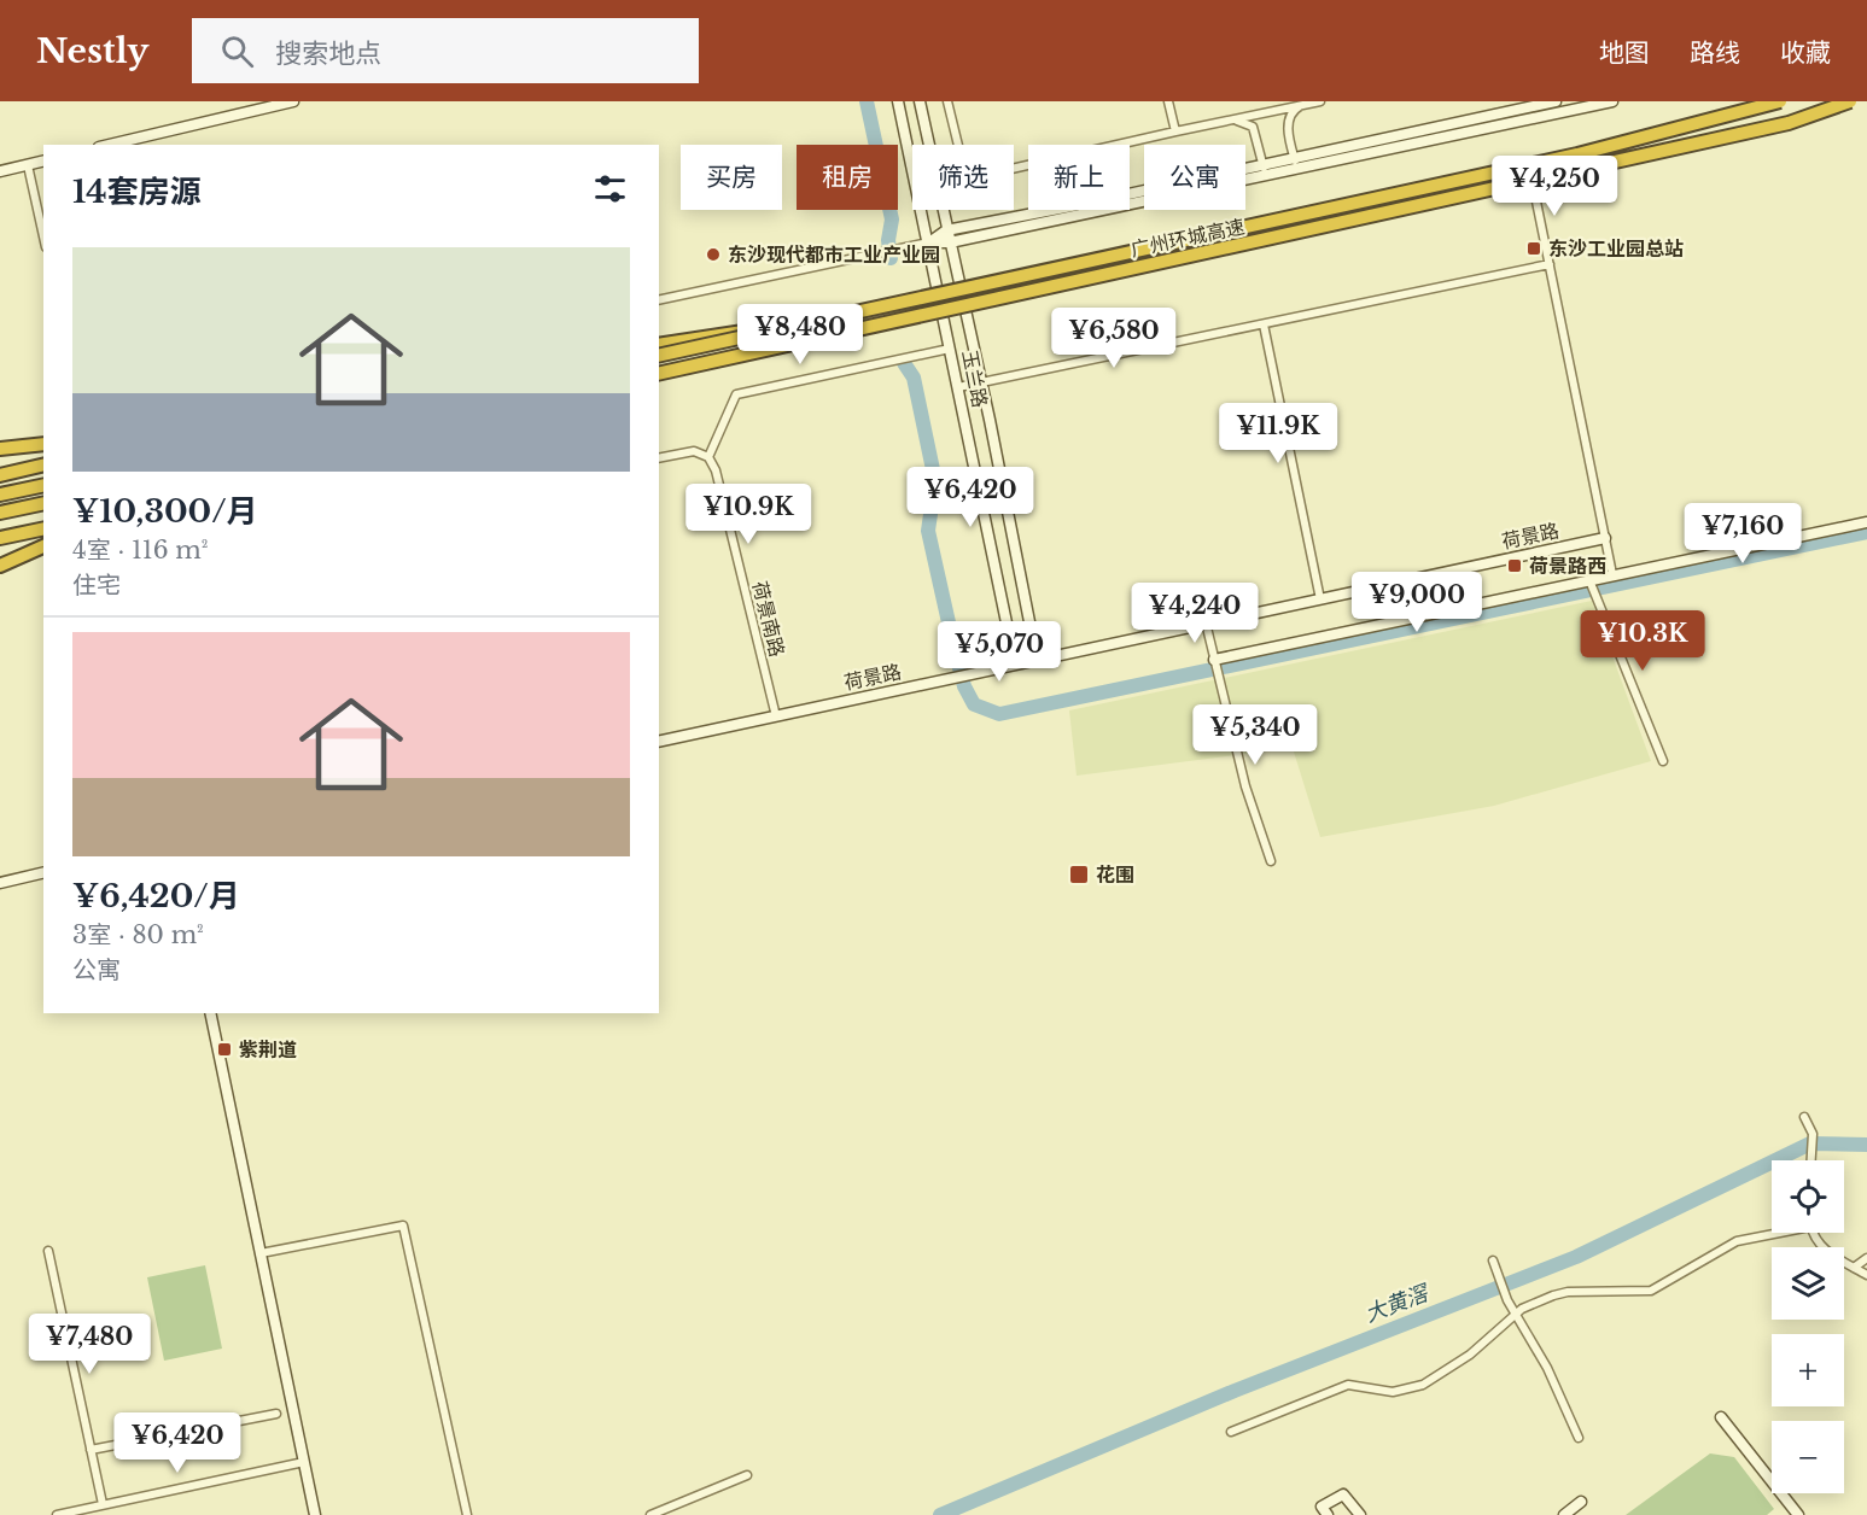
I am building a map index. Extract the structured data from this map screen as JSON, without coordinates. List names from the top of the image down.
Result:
{
  "streets": {
    "highway": ["广州环城高速"],
    "street": ["玉兰路", "荷景路", "荷景南路"]
  },
  "crossings": [
    ["玉兰路", "荷景路"],
    ["荷景路", "荷景南路"]
  ],
  "water": ["大黄滘"],
  "places": {
    "transit": [
      "东沙工业园总站",
      "荷景路西",
      "花围",
      "紫荆道"
    ],
    "other": ["东沙现代都市工业产业园"]
  },
  "page": {
    "header": "Nestly",
    "search": "搜索地点",
    "nav": ["地图", "路线", "收藏"],
    "chip": [
      "买房",
      "租房",
      "筛选",
      "新上",
      "公寓"
    ],
    "heading": "14套房源",
    "price": [
      "¥4,250",
      "¥8,480",
      "¥6,580",
      "¥11.9K",
      "¥6,420",
      "¥10.9K",
      "¥7,160",
      "¥9,000",
      "¥4,240",
      "¥10.3K",
      "¥5,070",
      "¥5,340",
      "¥7,480",
      "¥6,420"
    ],
    "list": [
      {
        "name": "¥10,300/月",
        "note": "4室 · 116 m² · 住宅"
      },
      {
        "name": "¥6,420/月",
        "note": "3室 · 80 m² · 公寓"
      }
    ],
    "map_buttons": ["+", "−"]
  }
}
